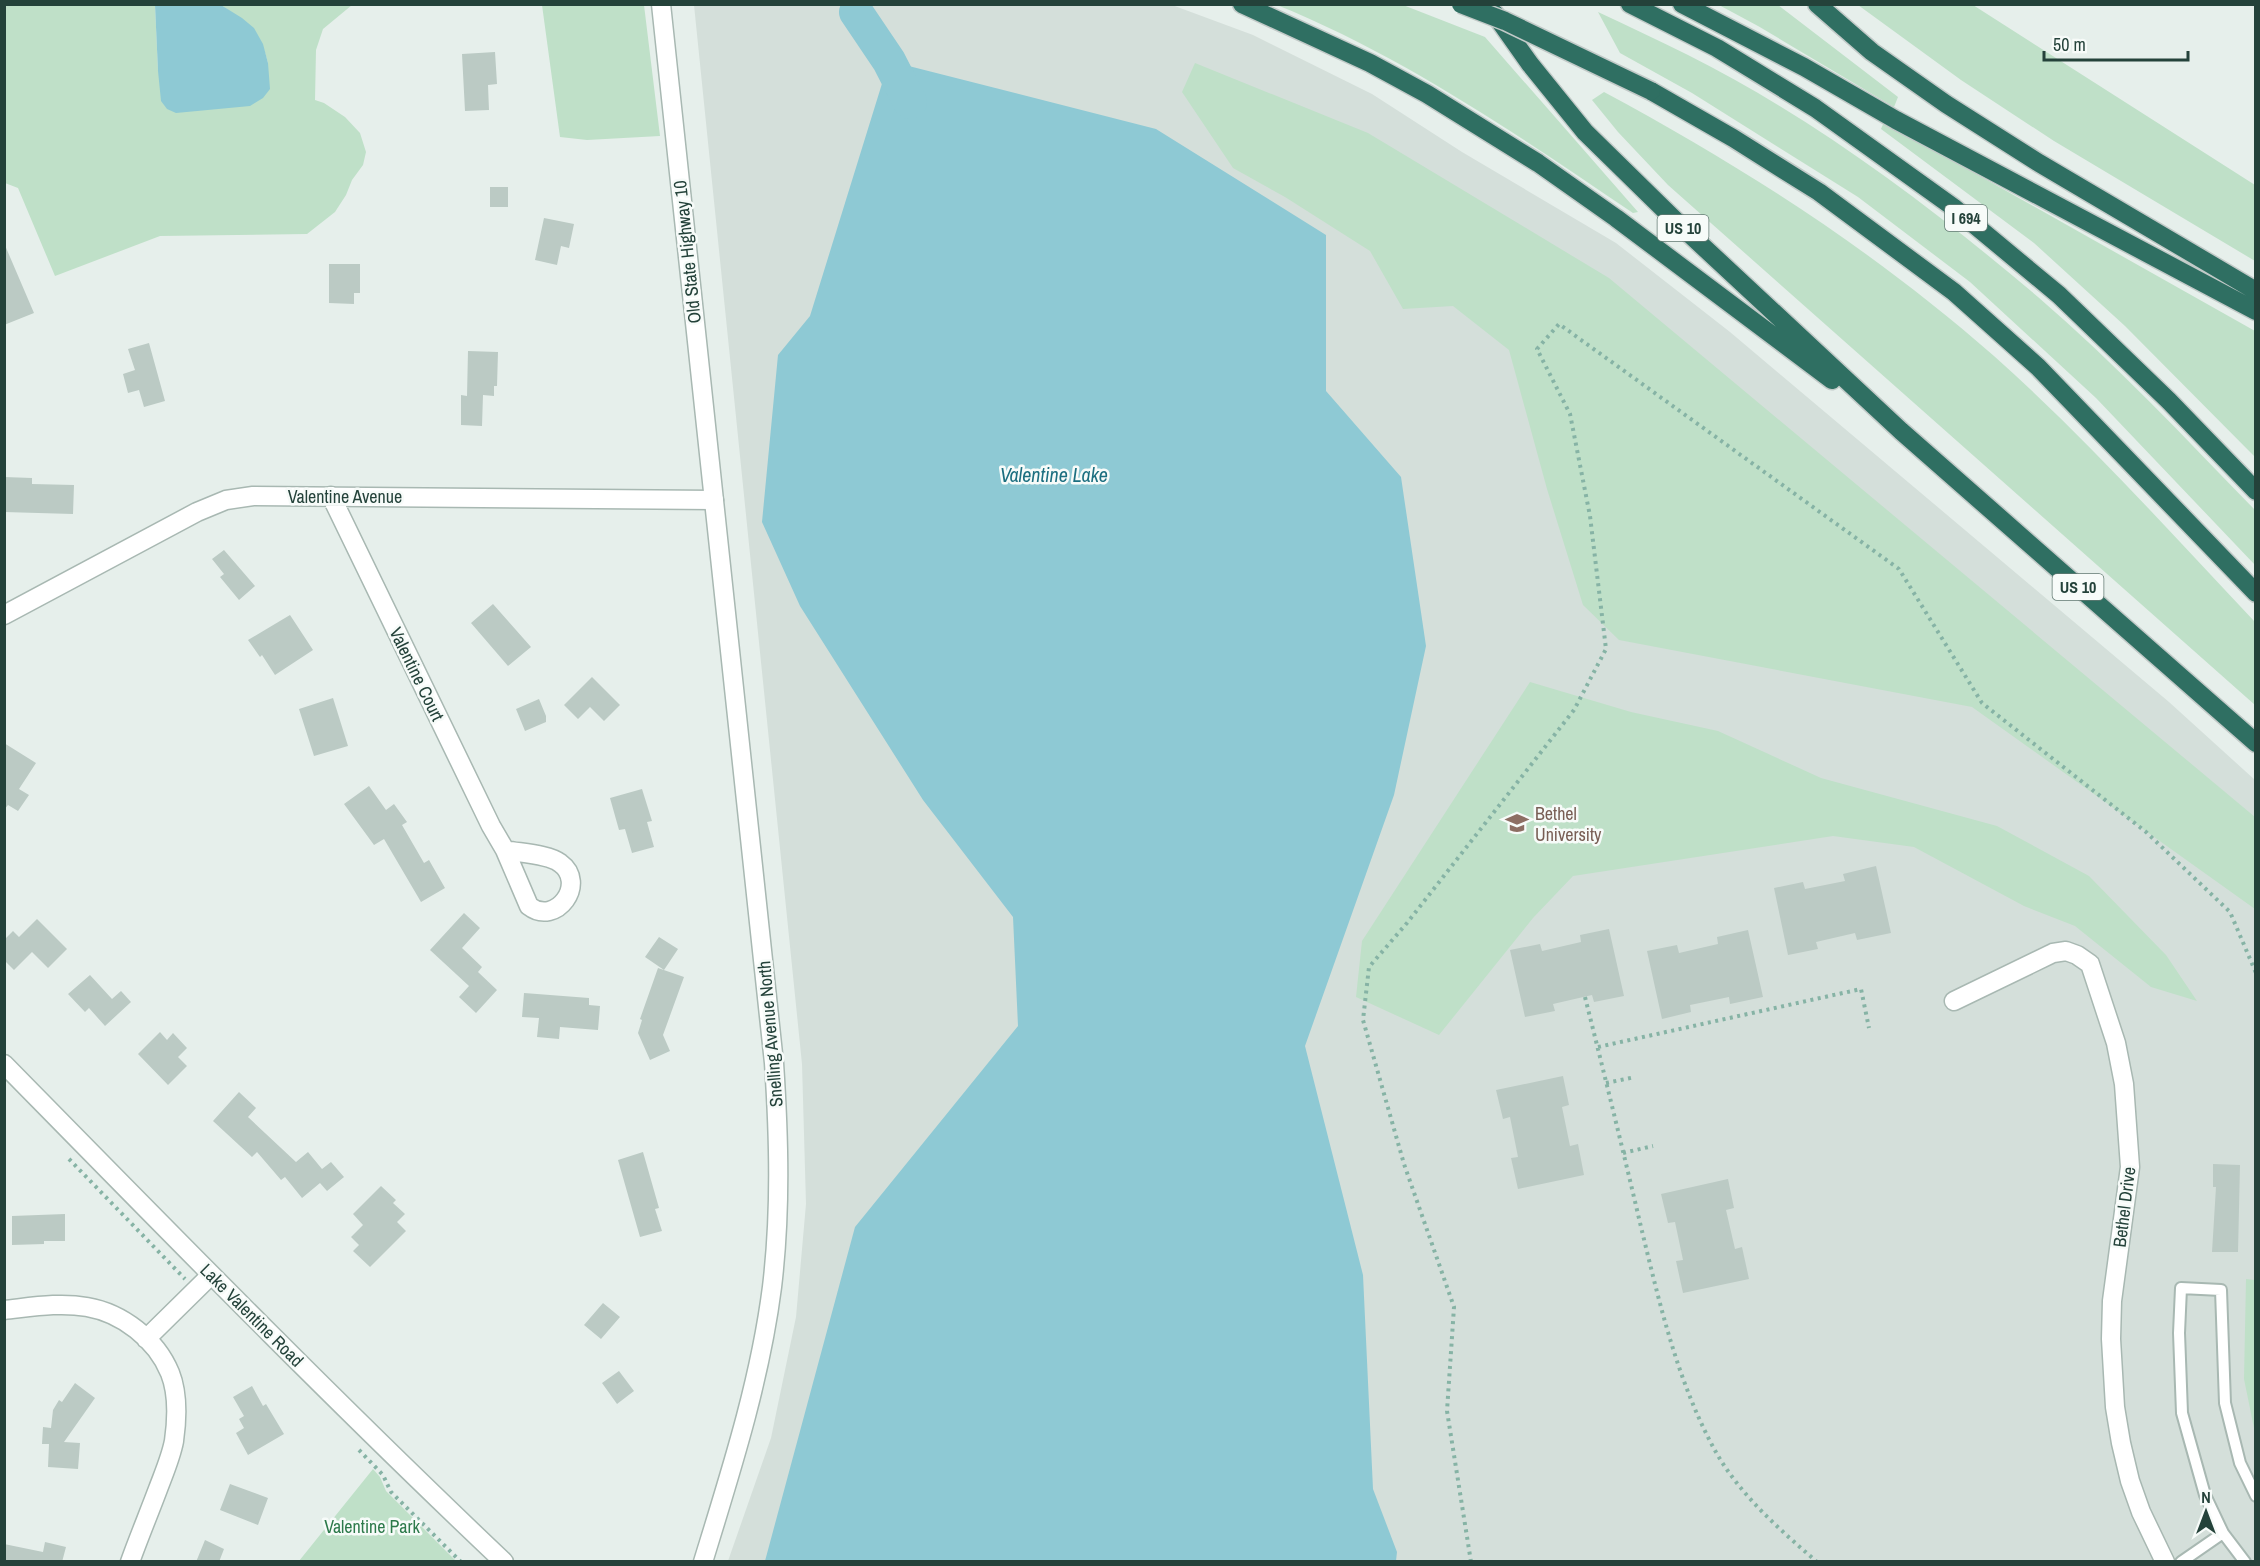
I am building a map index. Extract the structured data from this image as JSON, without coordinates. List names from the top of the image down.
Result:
{
  "streets": {
    "highway": ["I 694", "US 10"],
    "street": [
      "Old State Highway 10",
      "Valentine Avenue",
      "Valentine Court",
      "Snelling Avenue North",
      "Bethel Drive",
      "Lake Valentine Road"
    ]
  },
  "crossings": [
    ["Old State Highway 10", "Valentine Avenue"],
    ["Old State Highway 10", "Snelling Avenue North"],
    ["Valentine Avenue", "Valentine Court"],
    ["Valentine Avenue", "Snelling Avenue North"]
  ],
  "water": ["Valentine Lake"],
  "parks": ["Valentine Park"],
  "places": {
    "school or university": ["Bethel University"]
  },
  "scale_bar": "50 m",
  "north": "top"
}
